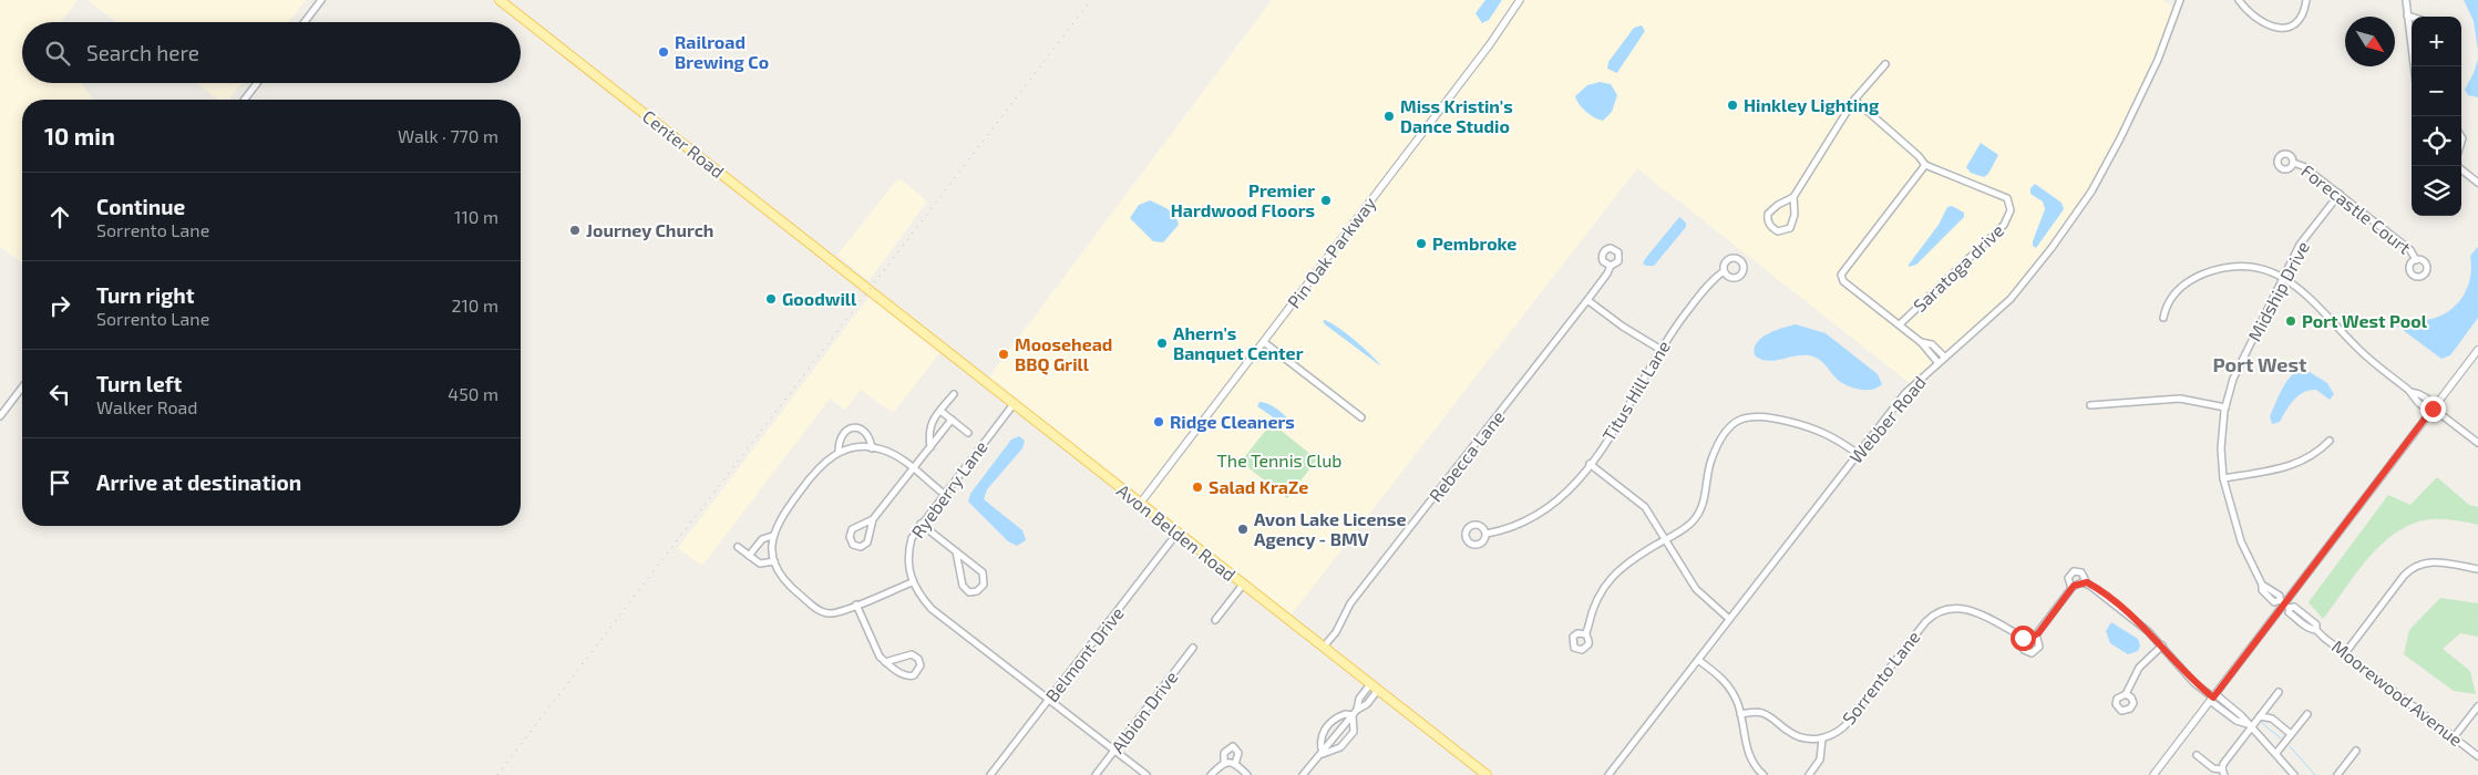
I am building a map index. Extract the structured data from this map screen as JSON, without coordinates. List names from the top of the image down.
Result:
{
  "streets": {
    "main road": ["Center Road", "Avon Belden Road"],
    "street": [
      "Forecastle Court",
      "Pin Oak Parkway",
      "Saratoga drive",
      "Midship Drive",
      "Titus Hill Lane",
      "Webber Road",
      "Rebecca Lane",
      "Ryeberry Lane",
      "Belmont Drive",
      "Sorrento Lane",
      "Moorewood Avenue",
      "Albion Drive"
    ]
  },
  "crossings": [
    ["Center Road", "Avon Belden Road"],
    ["Forecastle Court", "Midship Drive"],
    ["Pin Oak Parkway", "Avon Belden Road"],
    ["Midship Drive", "Moorewood Avenue"],
    ["Rebecca Lane", "Avon Belden Road"],
    ["Ryeberry Lane", "Avon Belden Road"],
    ["Avon Belden Road", "Belmont Drive"]
  ],
  "districts": ["Port West"],
  "parks": ["The Tennis Club"],
  "places": [
    "Railroad Brewing Co",
    "Hinkley Lighting",
    "Miss Kristin's Dance Studio",
    "Premier Hardwood Floors",
    "Journey Church",
    "Pembroke",
    "Goodwill",
    "Port West Pool",
    "Ahern's Banquet Center",
    "Moosehead BBQ Grill",
    "Ridge Cleaners",
    "Salad KraZe",
    "Avon Lake License Agency - BMV"
  ],
  "north": "bottom right",
  "page": {
    "map_buttons": ["+", "−"],
    "search": "Search here",
    "heading": ["10 min", "Walk · 770 m"],
    "list": [
      ["Continue", "Sorrento Lane", "110 m"],
      ["Turn right", "Sorrento Lane", "210 m"],
      ["Turn left", "Walker Road", "450 m"],
      "Arrive at destination"
    ]
  }
}
